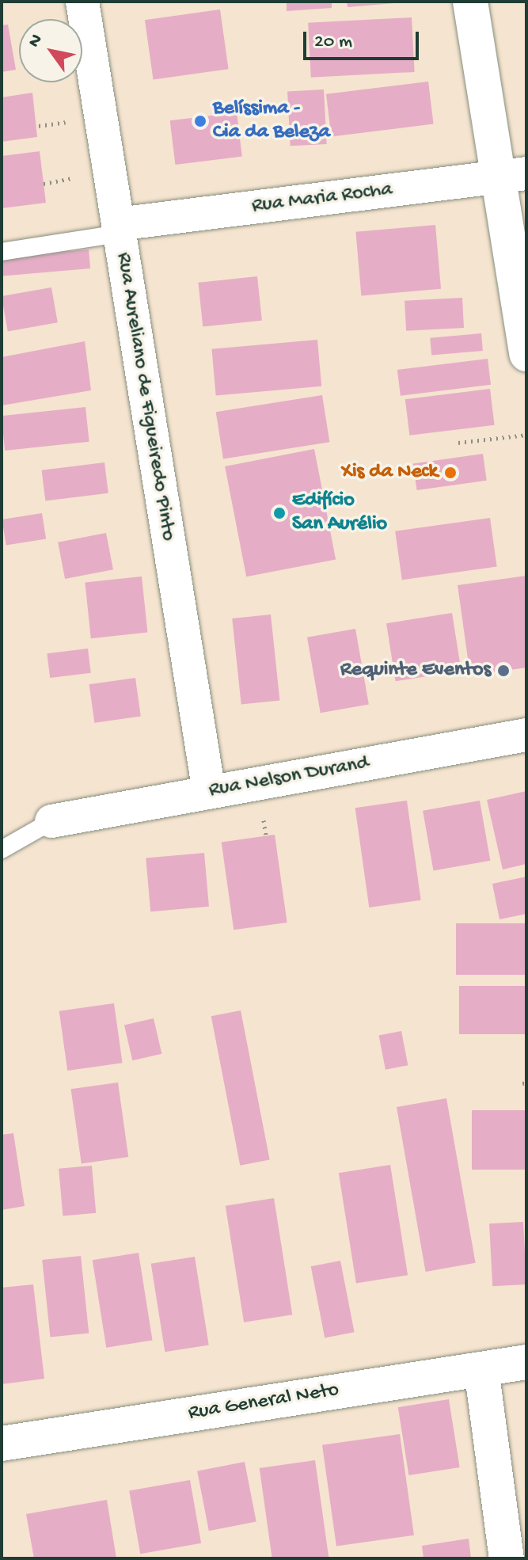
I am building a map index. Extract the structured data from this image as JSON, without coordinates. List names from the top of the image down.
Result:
{
  "streets": {
    "street": [
      "Rua Maria Rocha",
      "Rua Aureliano de Figueiredo Pinto",
      "Rua Nelson Durand",
      "Rua General Neto"
    ]
  },
  "crossings": [
    ["Rua Maria Rocha", "Rua Aureliano de Figueiredo Pinto"],
    ["Rua Aureliano de Figueiredo Pinto", "Rua Nelson Durand"]
  ],
  "places": [
    "Belíssima - Cia da Beleza",
    "Xis da Neck",
    "Edifício San Aurélio",
    "Requinte Eventos"
  ],
  "scale_bar": "20 m",
  "north": "top left"
}
